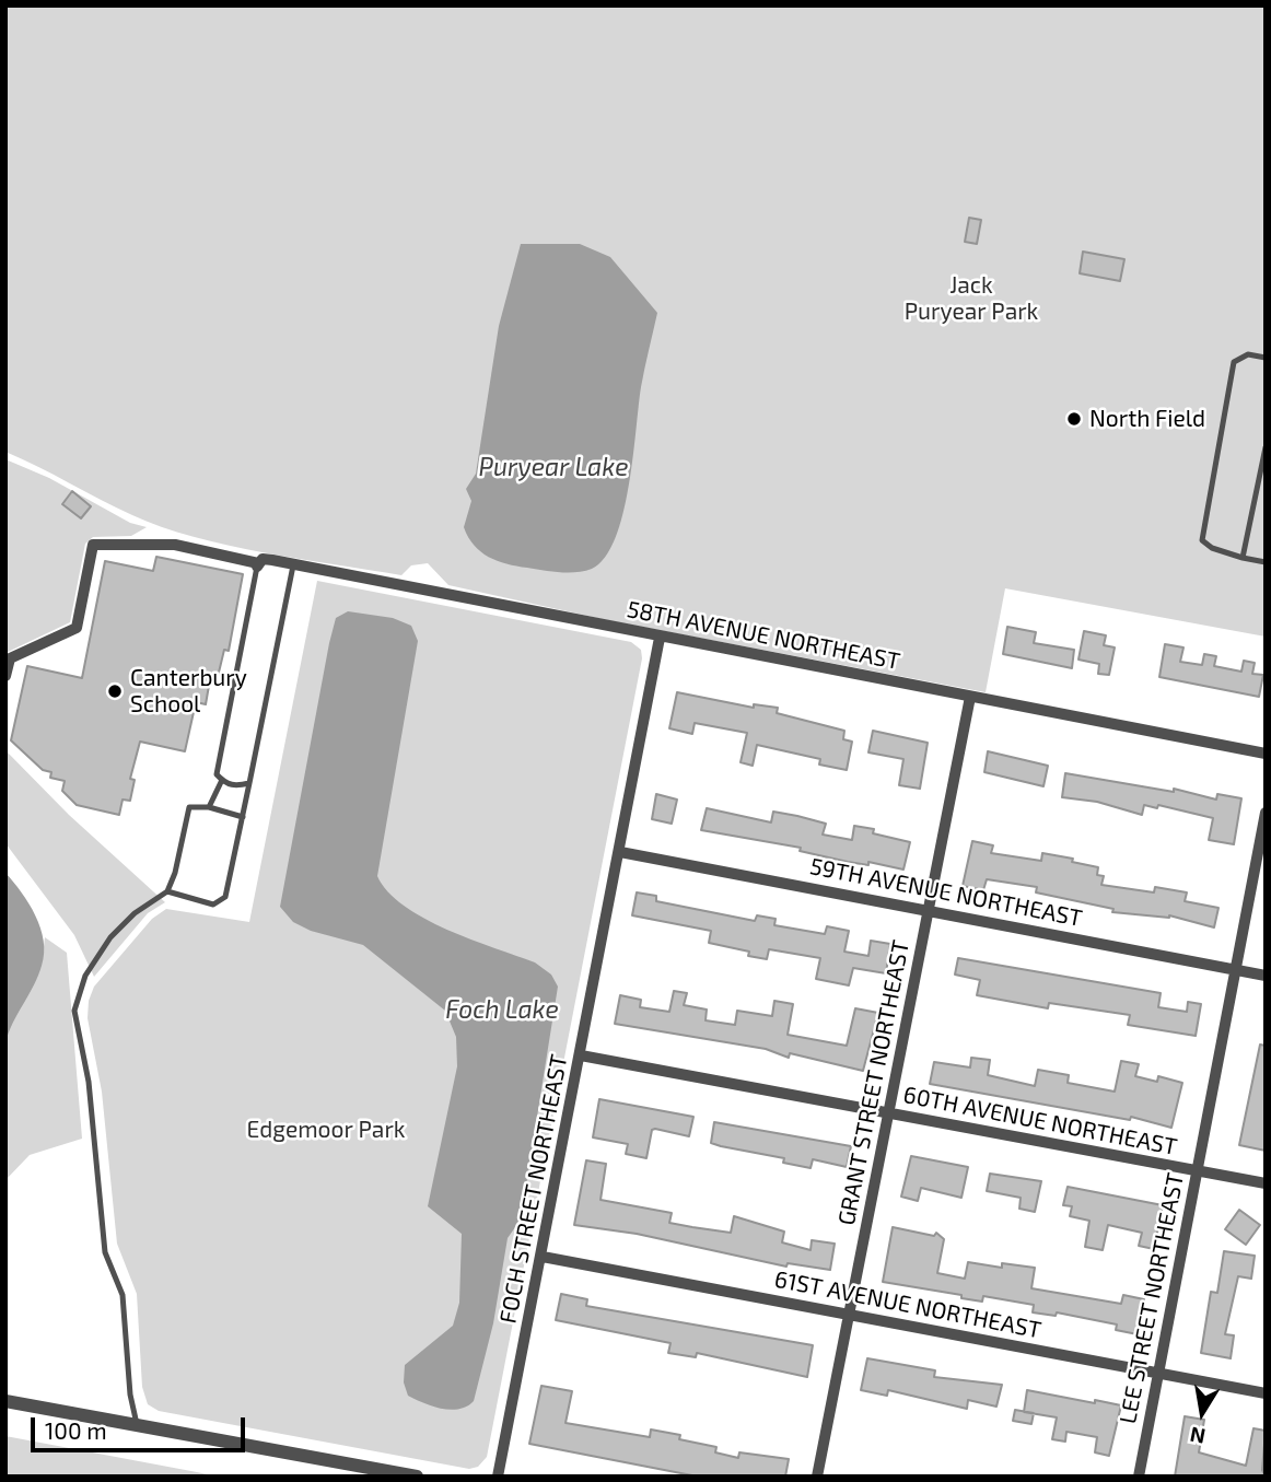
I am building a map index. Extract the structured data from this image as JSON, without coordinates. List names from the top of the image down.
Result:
{
  "streets": {
    "street": [
      "58TH AVENUE NORTHEAST",
      "59TH AVENUE NORTHEAST",
      "GRANT STREET NORTHEAST",
      "60TH AVENUE NORTHEAST",
      "FOCH STREET NORTHEAST",
      "LEE STREET NORTHEAST",
      "61ST AVENUE NORTHEAST"
    ]
  },
  "crossings": [
    ["58TH AVENUE NORTHEAST", "GRANT STREET NORTHEAST"],
    ["58TH AVENUE NORTHEAST", "FOCH STREET NORTHEAST"],
    ["59TH AVENUE NORTHEAST", "GRANT STREET NORTHEAST"],
    ["59TH AVENUE NORTHEAST", "FOCH STREET NORTHEAST"],
    ["59TH AVENUE NORTHEAST", "LEE STREET NORTHEAST"],
    ["GRANT STREET NORTHEAST", "60TH AVENUE NORTHEAST"],
    ["GRANT STREET NORTHEAST", "61ST AVENUE NORTHEAST"],
    ["60TH AVENUE NORTHEAST", "FOCH STREET NORTHEAST"],
    ["60TH AVENUE NORTHEAST", "LEE STREET NORTHEAST"],
    ["FOCH STREET NORTHEAST", "61ST AVENUE NORTHEAST"],
    ["LEE STREET NORTHEAST", "61ST AVENUE NORTHEAST"]
  ],
  "water": ["Puryear Lake", "Foch Lake"],
  "parks": ["Jack Puryear Park", "Edgemoor Park"],
  "places": ["North Field", "Canterbury School"],
  "scale_bar": "100 m",
  "north": "bottom"
}
